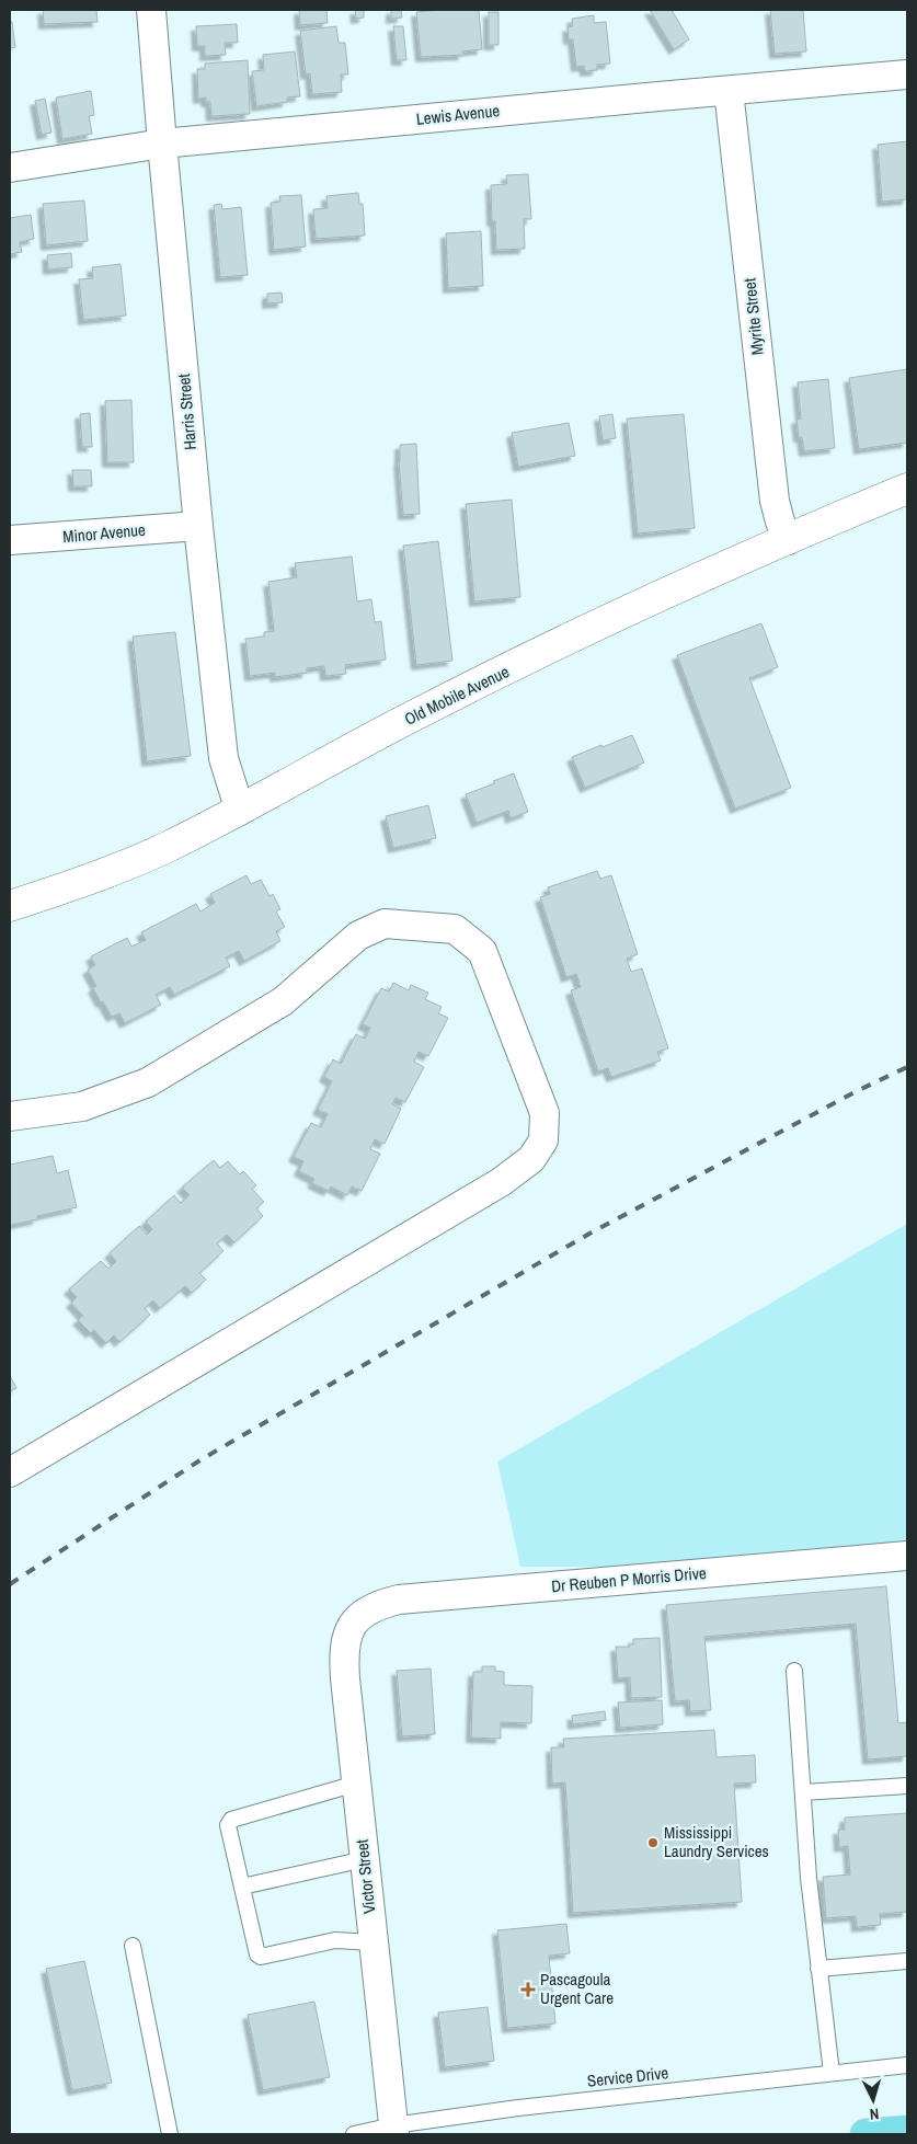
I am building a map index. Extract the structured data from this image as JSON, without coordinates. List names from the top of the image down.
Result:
{
  "streets": {
    "main road": ["Old Mobile Avenue"],
    "street": [
      "Lewis Avenue",
      "Myrite Street",
      "Harris Street",
      "Minor Avenue",
      "Dr Reuben P Morris Drive",
      "Victor Street"
    ],
    "lane": ["Service Drive"]
  },
  "crossings": [
    ["Lewis Avenue", "Myrite Street"],
    ["Lewis Avenue", "Harris Street"],
    ["Myrite Street", "Old Mobile Avenue"],
    ["Harris Street", "Minor Avenue"],
    ["Harris Street", "Old Mobile Avenue"],
    ["Dr Reuben P Morris Drive", "Victor Street"],
    ["Victor Street", "Service Drive"]
  ],
  "places": {
    "other": ["Mississippi Laundry Services"],
    "health": ["Pascagoula Urgent Care"]
  },
  "north": "bottom"
}
